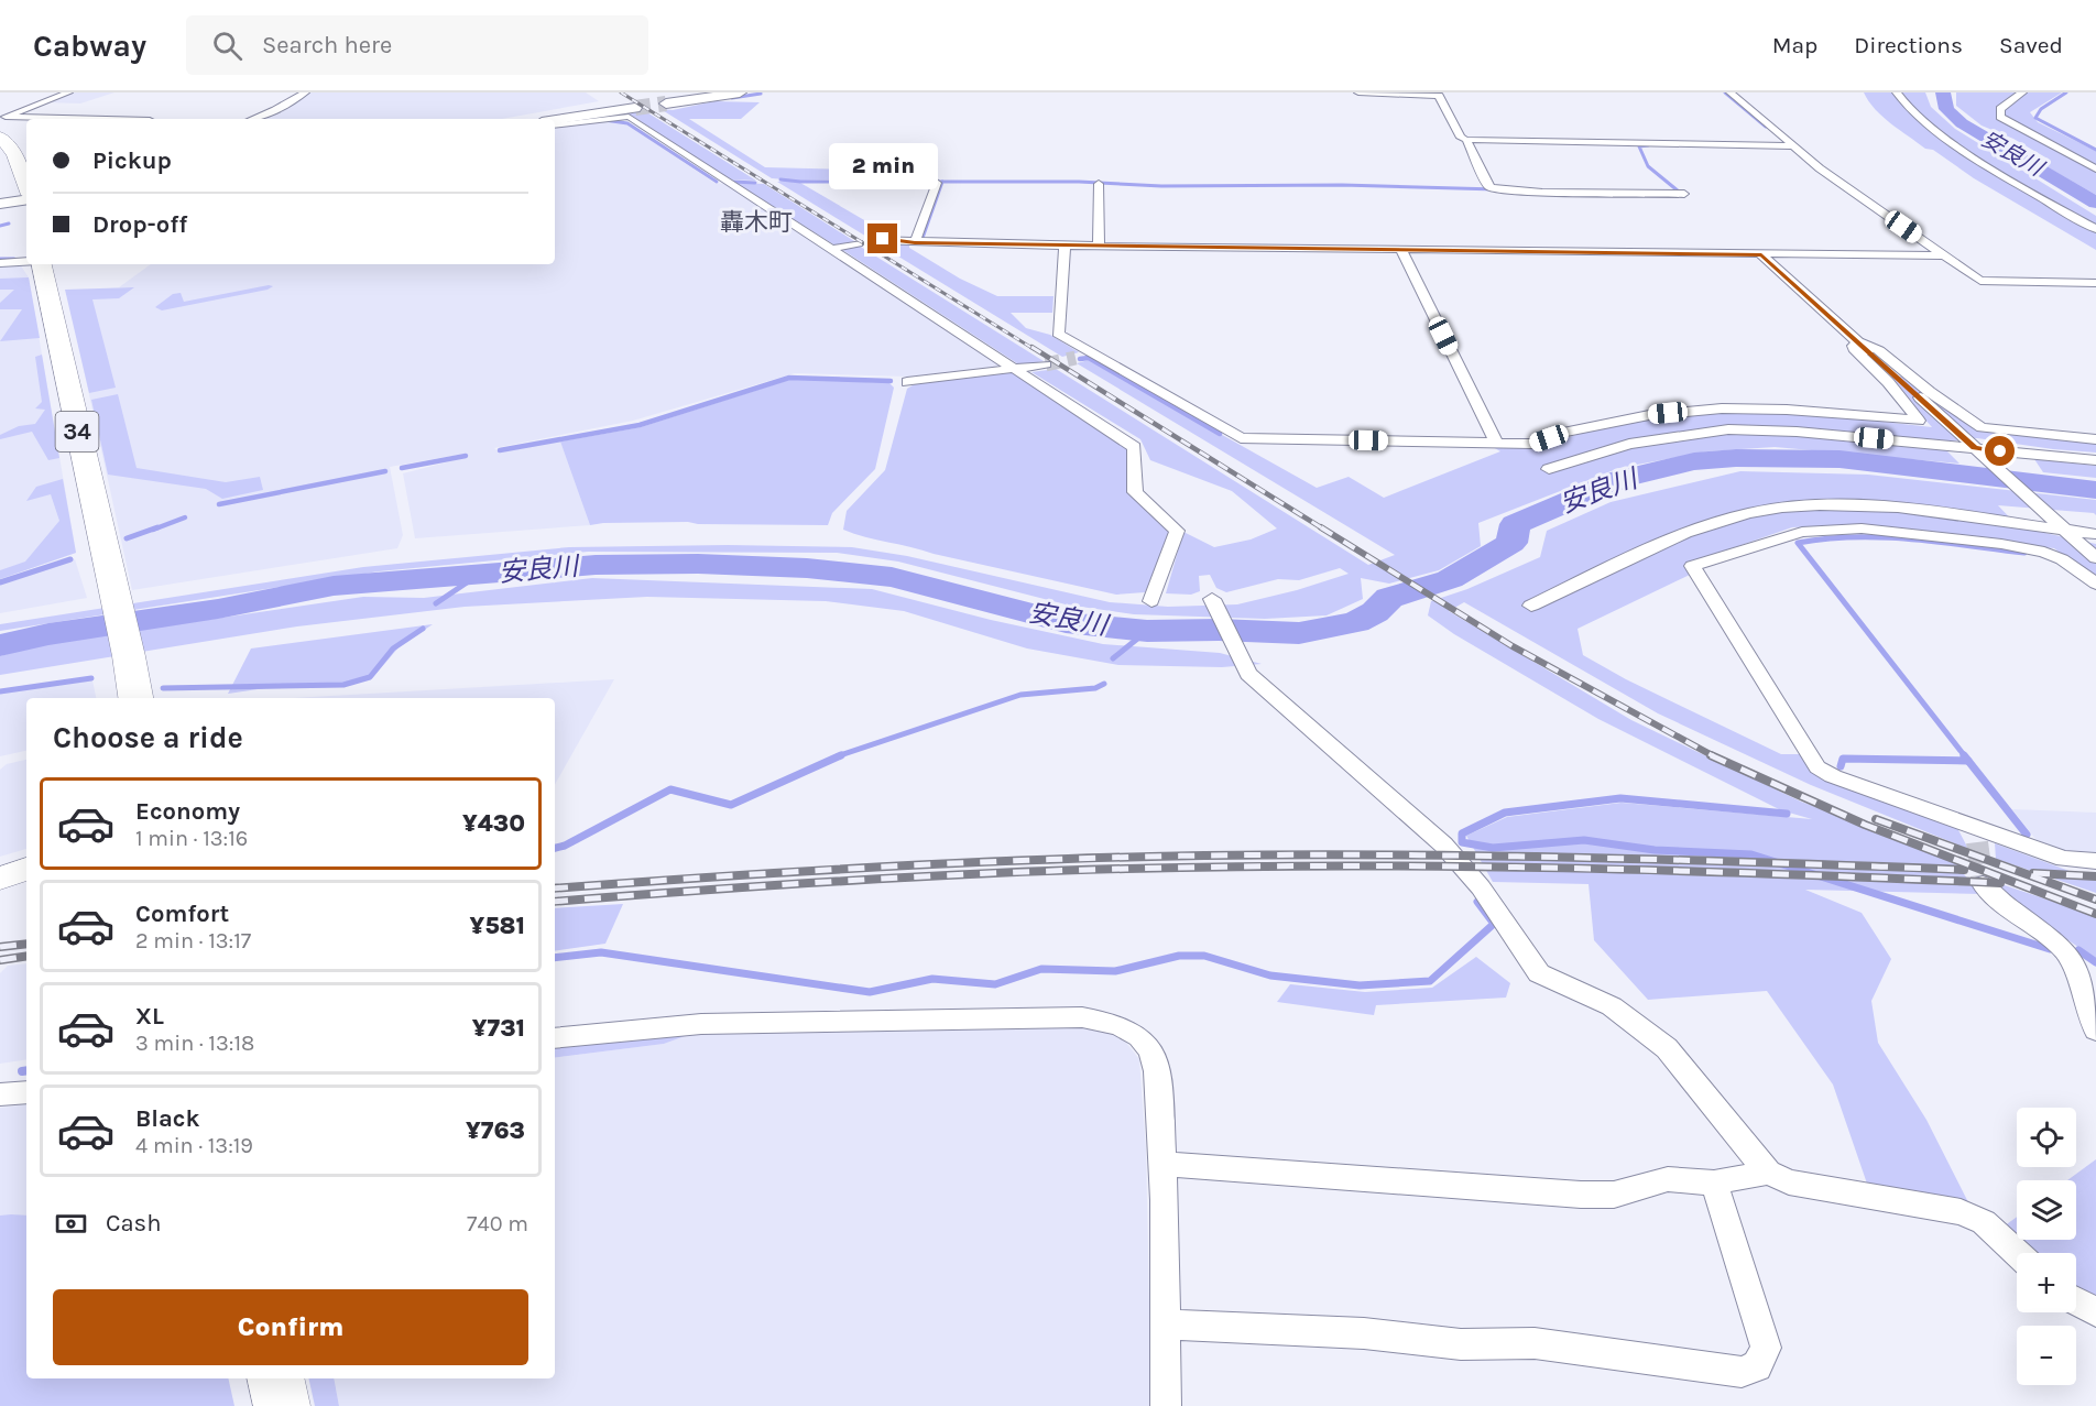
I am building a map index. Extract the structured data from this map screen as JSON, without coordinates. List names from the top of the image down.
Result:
{
  "streets": {
    "highway": ["34"]
  },
  "districts": ["轟木町"],
  "water": ["安良川"],
  "page": {
    "header": "Cabway",
    "search": "Search here",
    "nav": ["Map", "Directions", "Saved"],
    "banner": ["Pickup", "Drop-off"],
    "bubble": "2 min",
    "heading": "Choose a ride",
    "list": [
      {
        "name": "Economy",
        "note": "1 min · 13:16",
        "value": "¥430"
      },
      {
        "name": "Comfort",
        "note": "2 min · 13:17",
        "value": "¥581"
      },
      {
        "name": "XL",
        "note": "3 min · 13:18",
        "value": "¥731"
      },
      {
        "name": "Black",
        "note": "4 min · 13:19",
        "value": "¥763"
      }
    ],
    "map_buttons": ["+", "−"],
    "pay": ["Cash", "740 m"],
    "buttons": "Confirm"
  }
}
